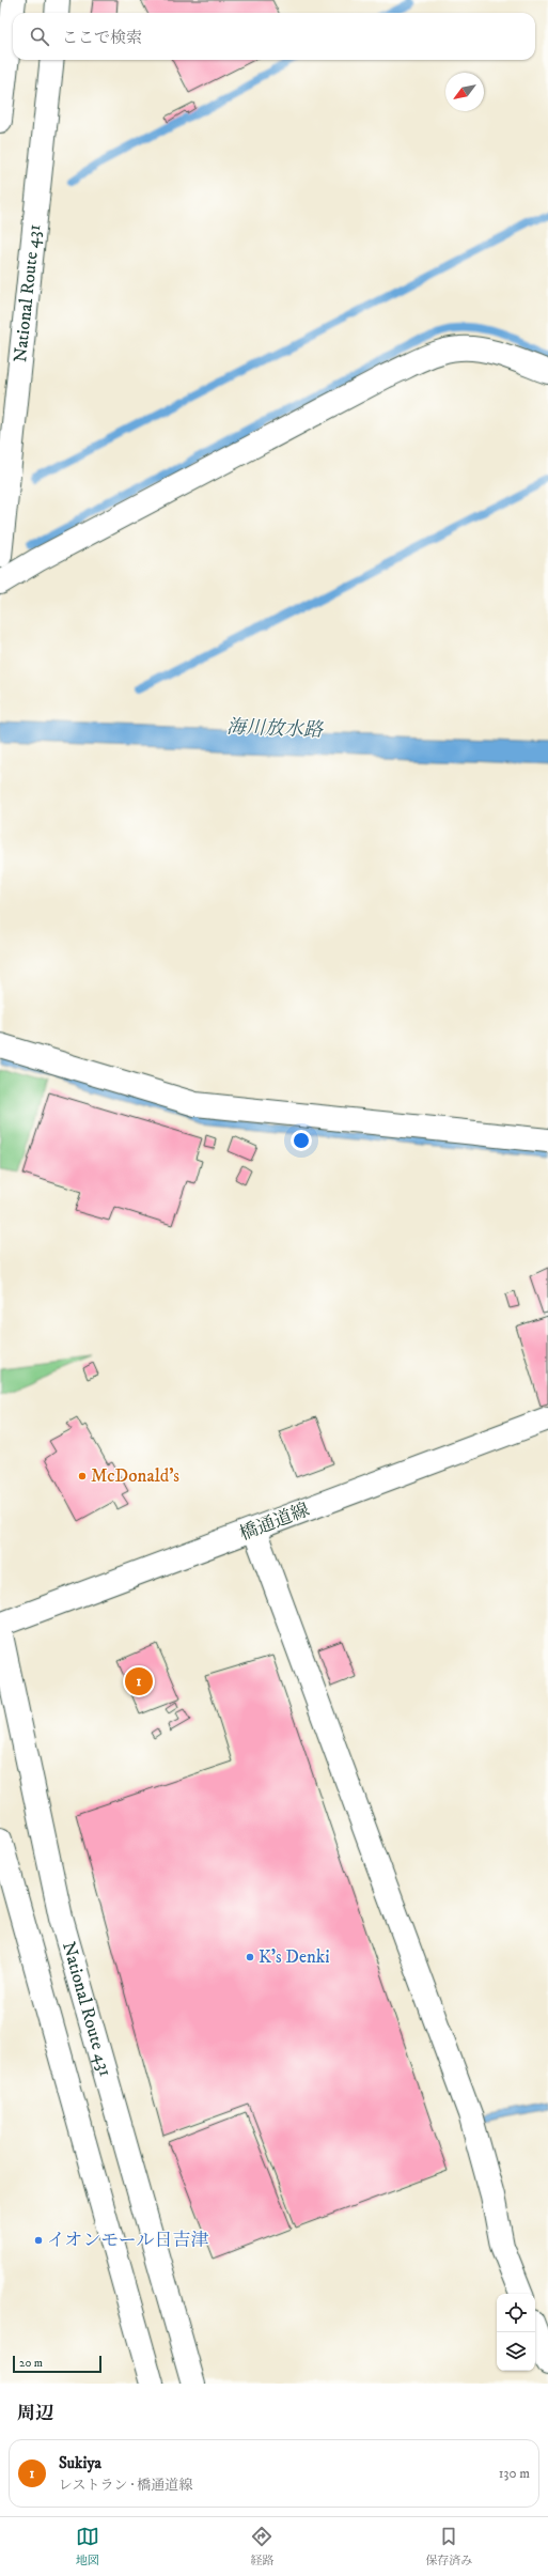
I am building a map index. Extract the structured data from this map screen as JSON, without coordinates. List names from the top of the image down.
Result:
{
  "streets": {
    "main road": ["National Route 431", "橋通道線"]
  },
  "water": ["海川放水路"],
  "places": ["McDonald's", "K's Denki", "イオンモール日吉津"],
  "scale_bar": "20 m",
  "north": "bottom left",
  "page": {
    "search": "ここで検索",
    "pins": "1",
    "scale": "20 m",
    "heading": "周辺",
    "list": [
      {
        "mark": "1",
        "name": "Sukiya",
        "note": "レストラン · 橋通道線",
        "value": "130 m"
      }
    ],
    "nav": ["地図", "経路", "保存済み"]
  }
}
